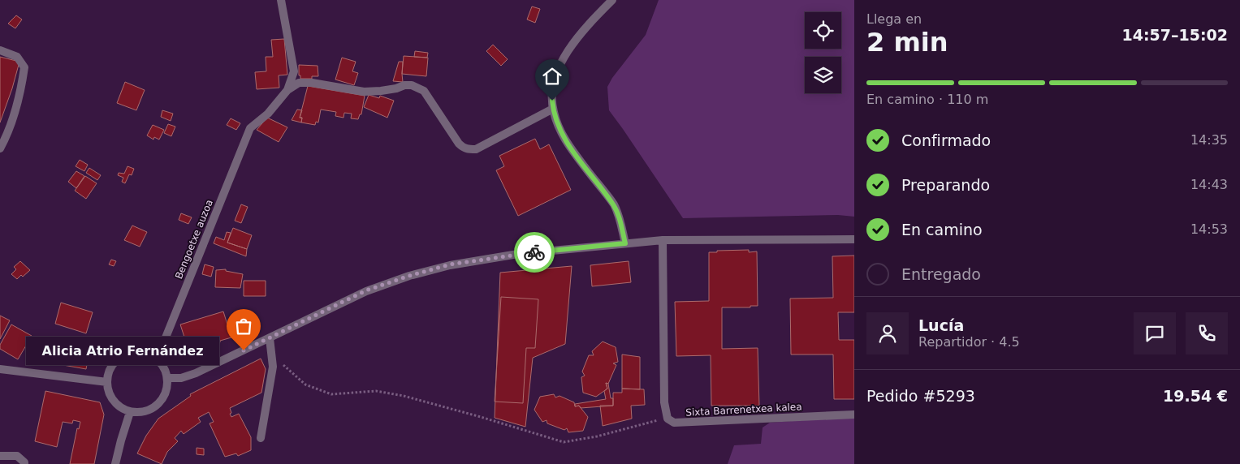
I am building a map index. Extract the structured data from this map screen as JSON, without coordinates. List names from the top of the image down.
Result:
{
  "streets": {
    "street": ["Bengoetxe auzoa", "Sixta Barrenetxea kalea"]
  },
  "places": ["Alicia Atrio Fernández"],
  "page": {
    "heading": ["2 min", "Llega en", "14:57–15:02"],
    "panel": [
      "Lucía",
      "Repartidor · 4.5",
      "Pedido #5293",
      "19.54 €"
    ],
    "bar": "En camino · 110 m",
    "list": [
      ["Confirmado", "14:35"],
      ["Preparando", "14:43"],
      ["En camino", "14:53"],
      "Entregado"
    ],
    "bubble": "Alicia Atrio Fernández"
  }
}
